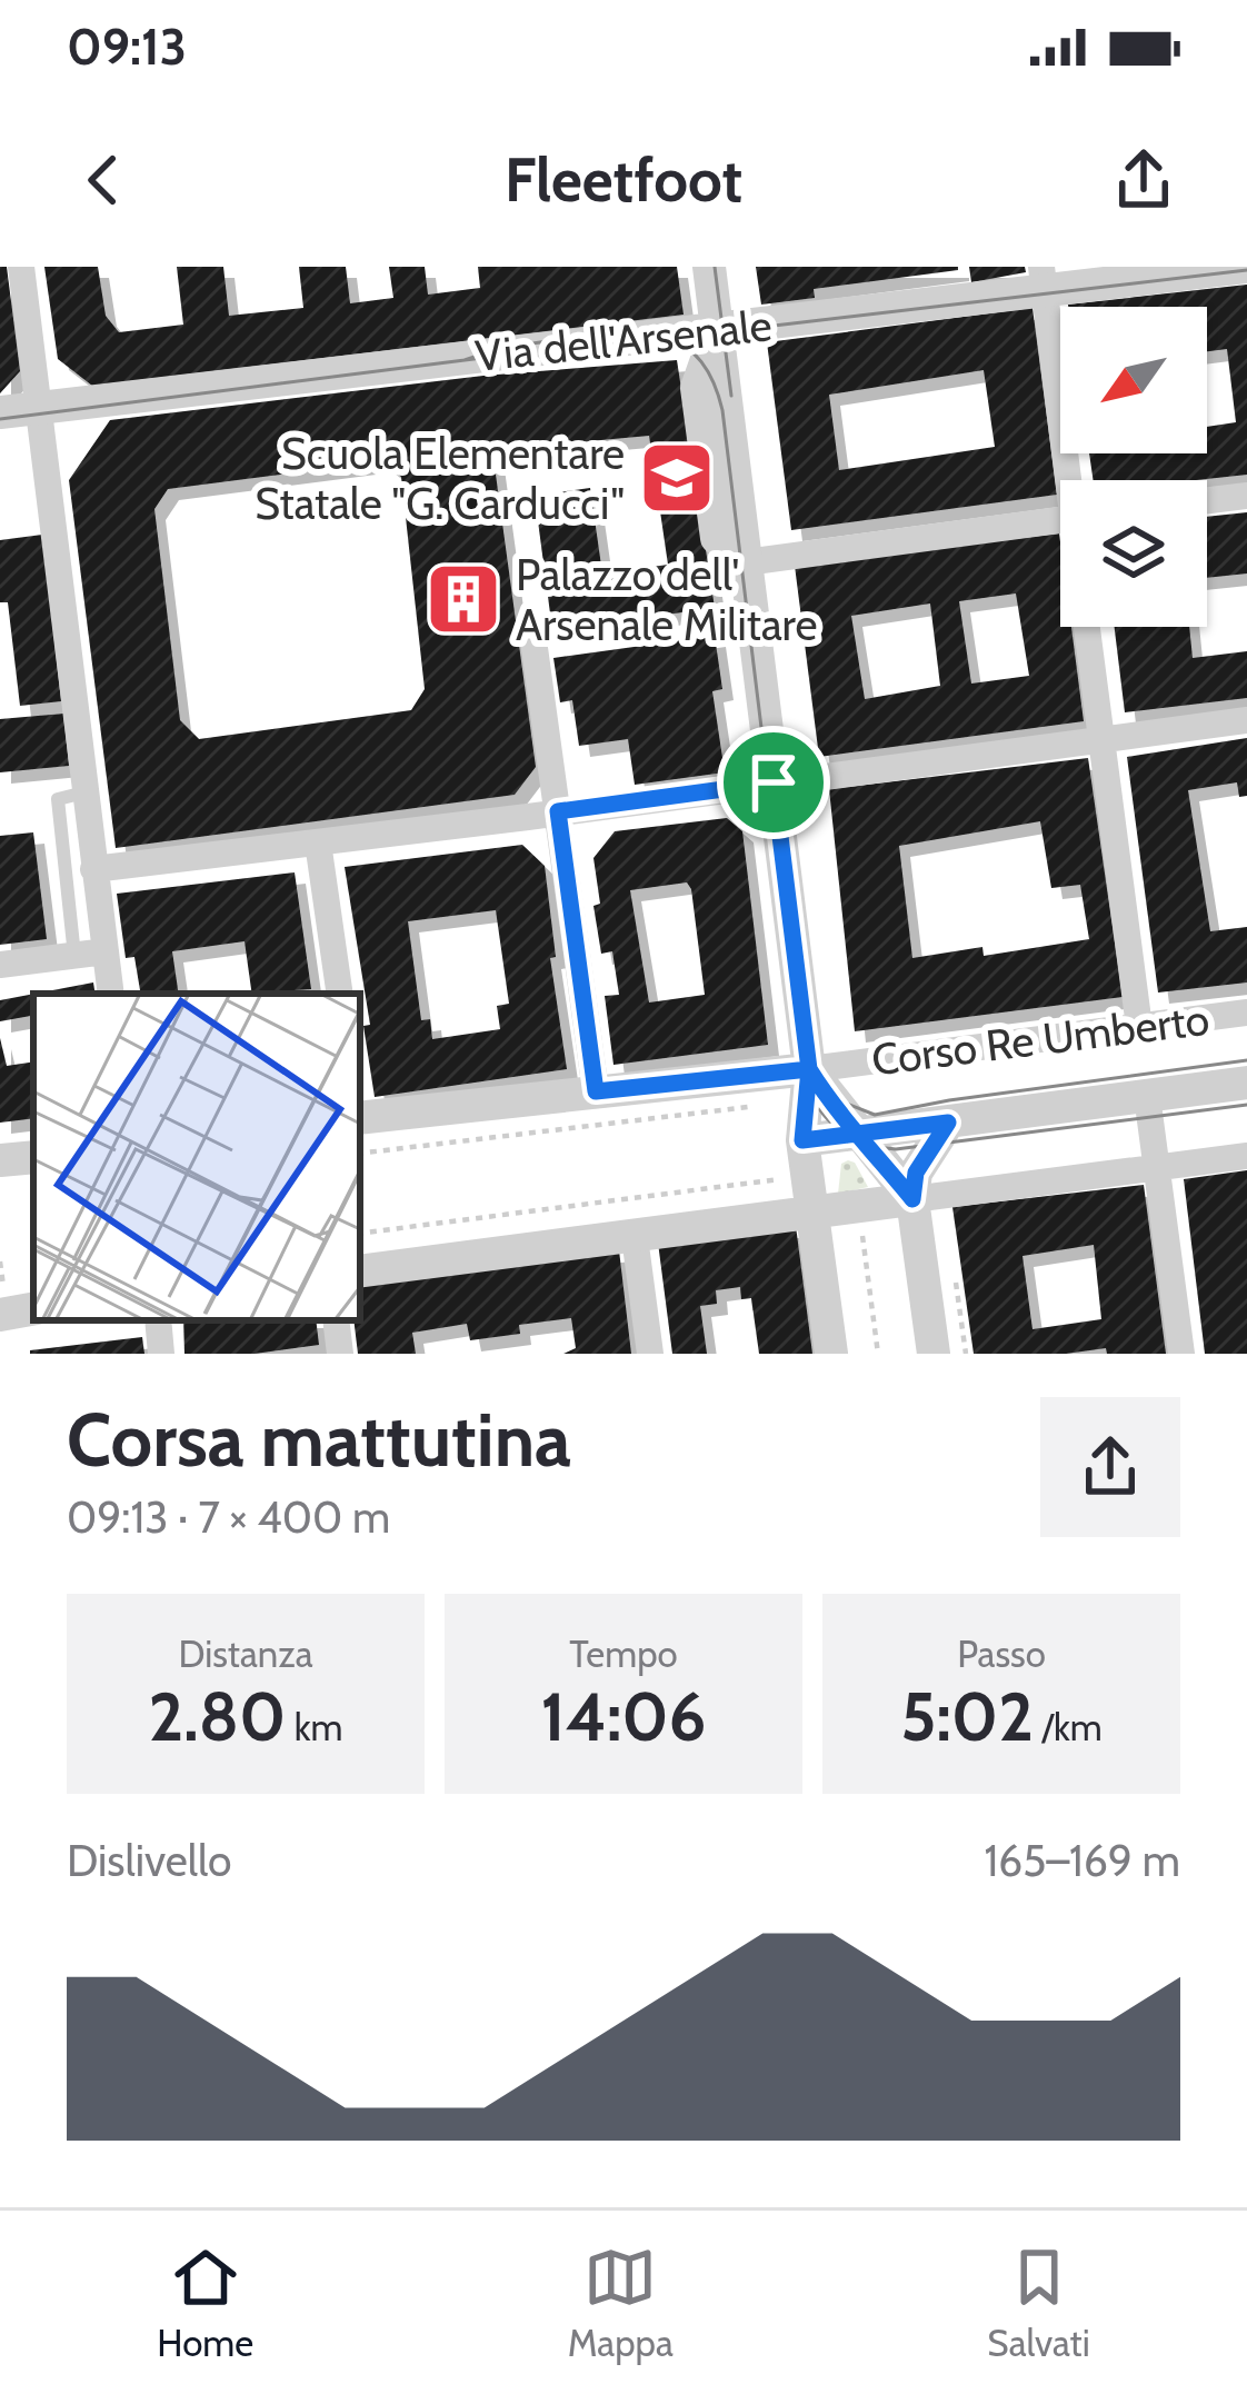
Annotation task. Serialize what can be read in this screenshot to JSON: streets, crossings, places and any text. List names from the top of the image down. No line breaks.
{"streets":{"street":["Via dell'Arsenale","Corso Re Umberto"]},"places":{"school or university":["Scuola Elementare Statale \"G. Carducci\""],"building":["Palazzo dell' Arsenale Militare"]},"north":"bottom left","page":{"status":"09:13","header":"Fleetfoot","heading":["Corsa mattutina","09:13 · 7 × 400 m"],"stats":[["Distanza","2.80 km"],["Tempo","14:06"],["Passo","5:02 /km"]],"chart":["Dislivello","165–169 m"],"tabs":["Home","Mappa","Salvati"]}}
